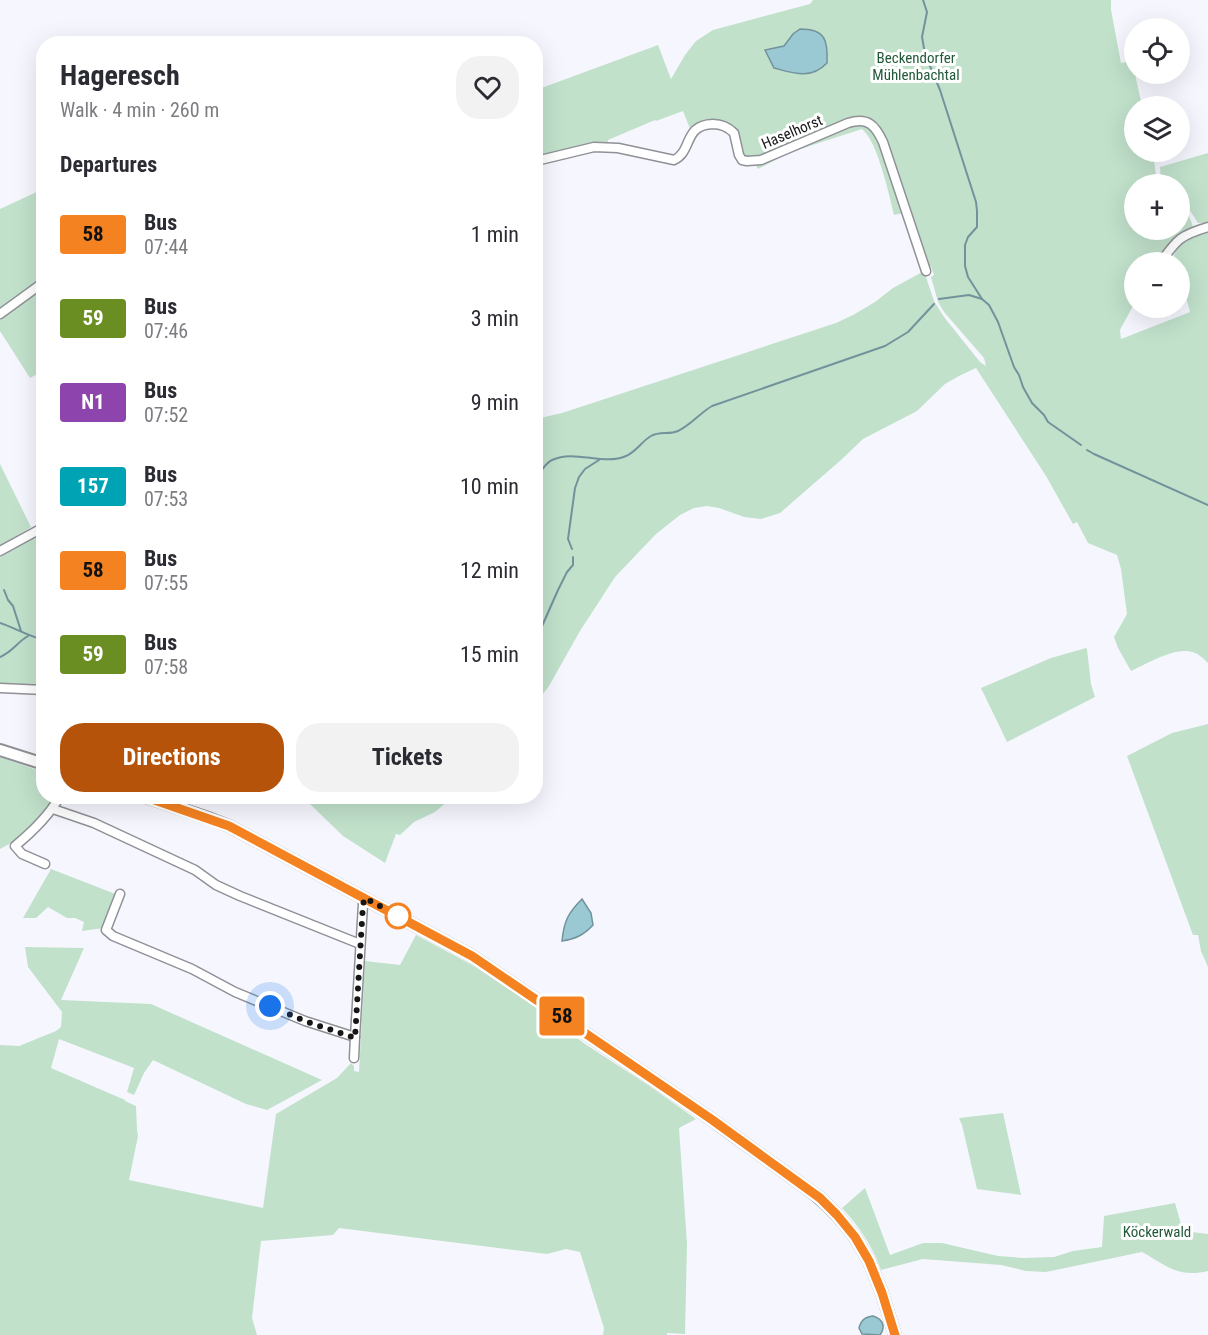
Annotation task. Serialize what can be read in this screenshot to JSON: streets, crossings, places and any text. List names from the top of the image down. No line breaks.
{"streets":{"street":["Haselhorst"]},"parks":["Beckendorfer Mühlenbachtal","Köckerwald"],"lines":["bus line 58"],"page":{"on_map":"58","map_buttons":["+","−"],"heading":[["Hageresch","Walk · 4 min · 260 m"],"Departures"],"list":[{"mark":"58","name":"Bus","note":"07:44","value":"1 min"},{"mark":"59","name":"Bus","note":"07:46","value":"3 min"},{"mark":"N1","name":"Bus","note":"07:52","value":"9 min"},{"mark":"157","name":"Bus","note":"07:53","value":"10 min"},{"mark":"58","name":"Bus","note":"07:55","value":"12 min"},{"mark":"59","name":"Bus","note":"07:58","value":"15 min"}],"buttons":["Directions","Tickets"]}}
